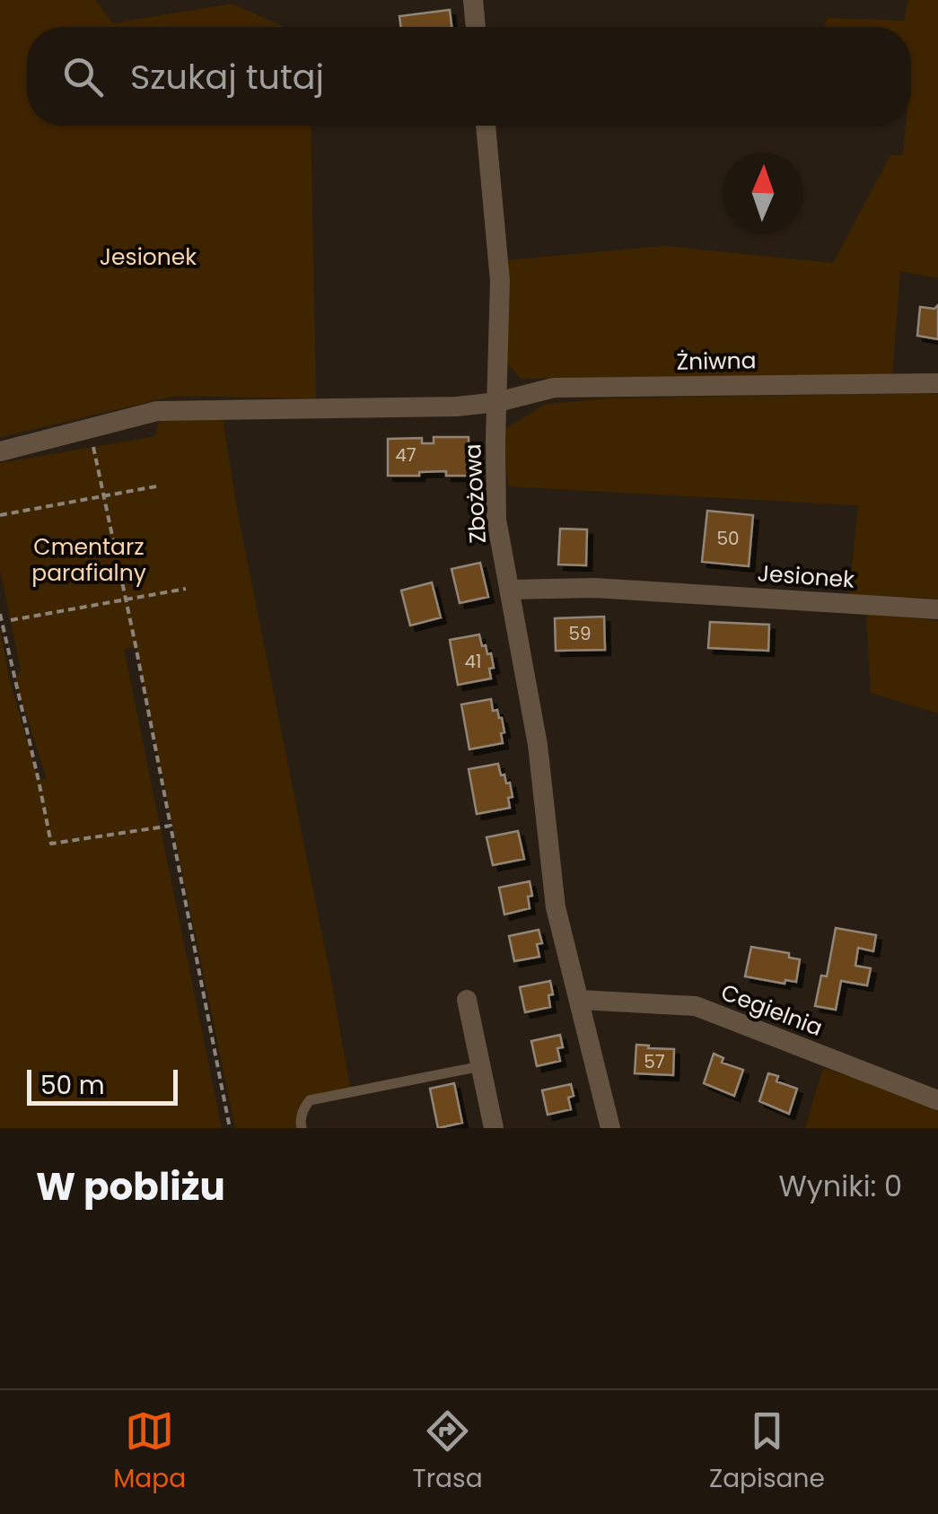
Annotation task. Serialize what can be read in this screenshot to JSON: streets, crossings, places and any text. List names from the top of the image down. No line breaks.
{"streets":{"street":["Żniwna","Zbożowa","Jesionek","Cegielnia"]},"crossings":[["Żniwna","Zbożowa"],["Zbożowa","Jesionek"],["Zbożowa","Cegielnia"]],"parks":["Jesionek","Cmentarz parafialny"],"house_numbers":["47","50","59","41","57"],"scale_bar":"50 m","north":"top","page":{"search":"Szukaj tutaj","scale":"50 m","heading":["W pobliżu","Wyniki: 0"],"nav":["Mapa","Trasa","Zapisane"]}}
